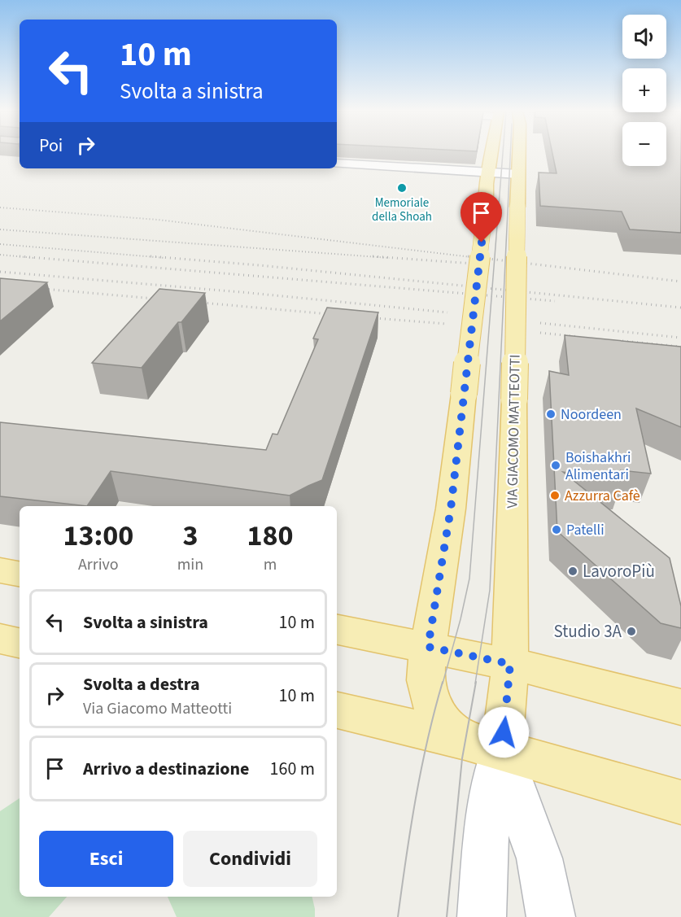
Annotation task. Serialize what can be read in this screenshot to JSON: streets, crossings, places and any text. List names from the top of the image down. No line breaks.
{"streets":{"main road":["VIA GIACOMO MATTEOTTI"]},"places":["Memoriale della Shoah","Noordeen","Boishakhri Alimentari","Azzurra Cafè","Patelli","LavoroPiù","Studio 3A"],"page":{"map_buttons":["+","−"],"turn":["10 m","Svolta a sinistra"],"then":"Poi","eta":["13:00","Arrivo","3","min","180","m"],"list":[{"name":"Svolta a sinistra","value":"10 m"},{"name":"Svolta a destra","note":"Via Giacomo Matteotti","value":"10 m"},{"name":"Arrivo a destinazione","value":"160 m"}],"buttons":["Esci","Condividi"]}}
